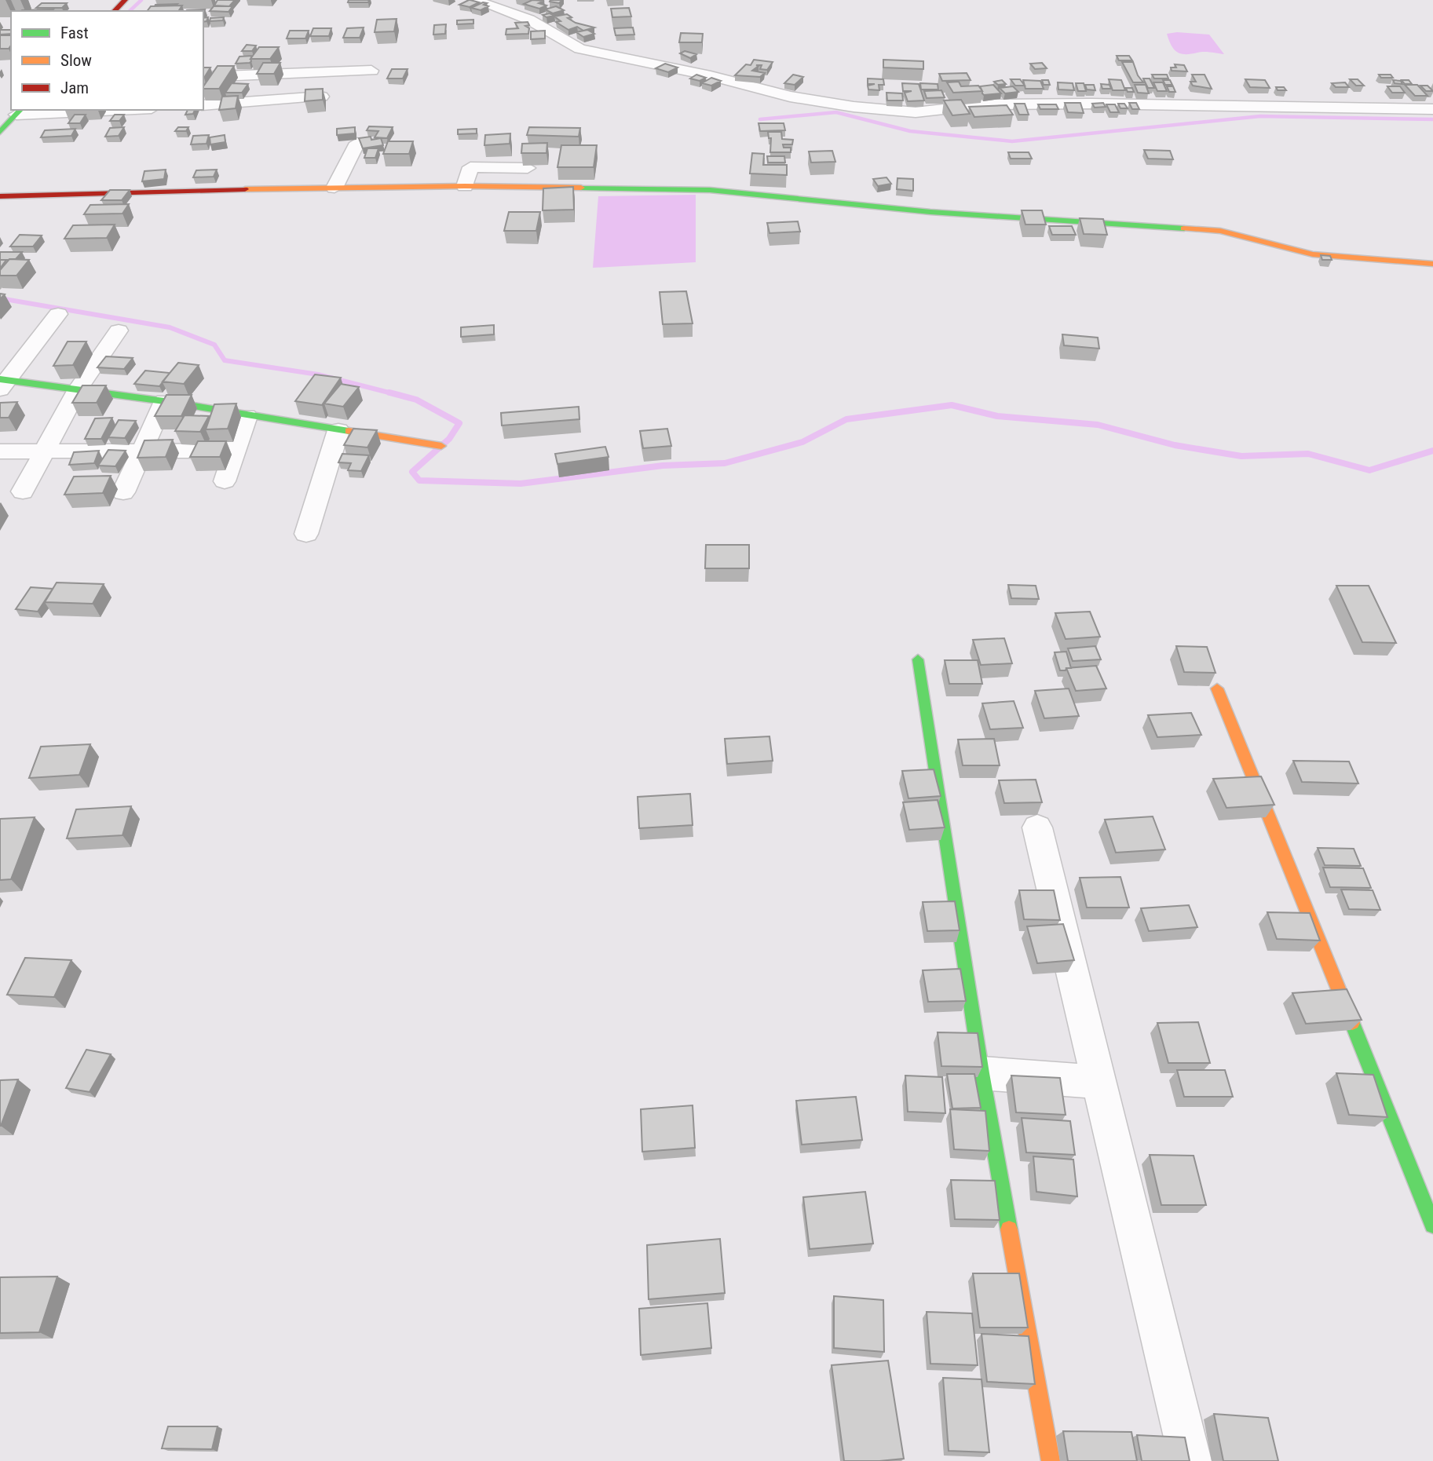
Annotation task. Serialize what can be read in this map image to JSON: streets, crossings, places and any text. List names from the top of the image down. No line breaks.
{"legend":["Fast","Slow","Jam"]}
